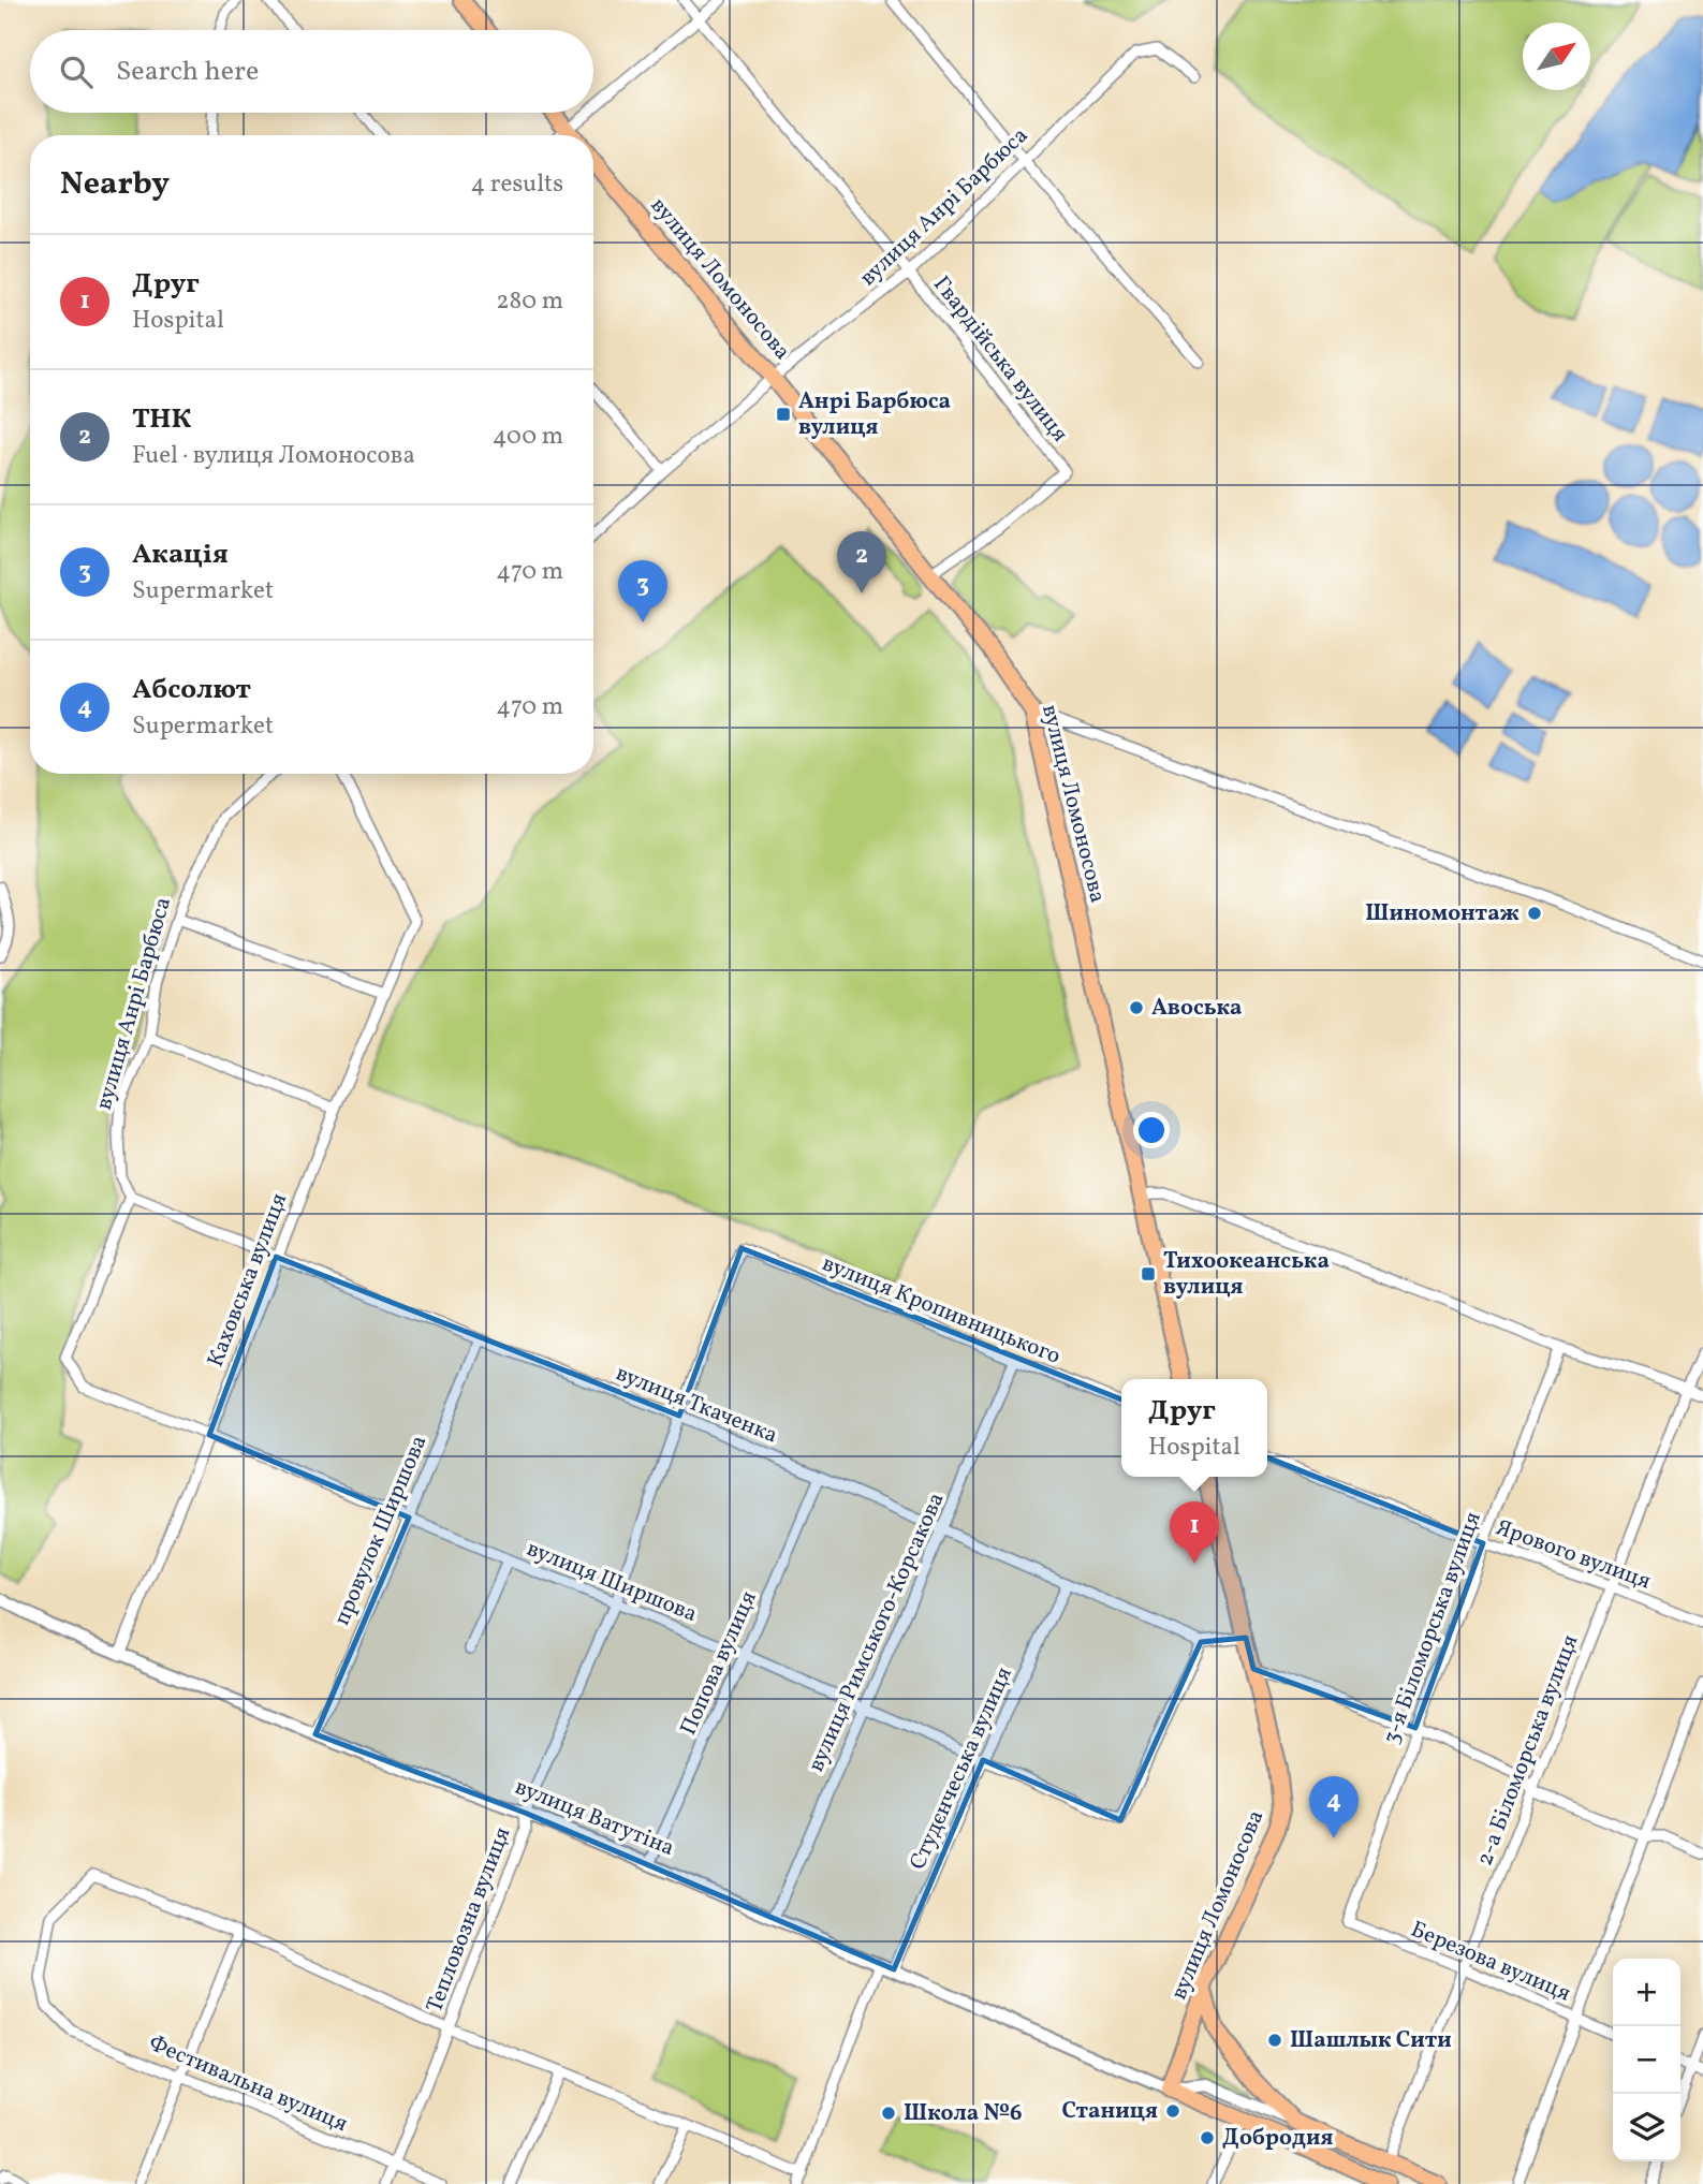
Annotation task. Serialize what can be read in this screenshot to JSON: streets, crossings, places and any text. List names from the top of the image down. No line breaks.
{"streets":{"main road":["вулиця Ломоносова","вулиця Ватутіна"],"street":["вулиця Анрі Барбюса","Гвардійська вулиця","Каховська вулиця","вулиця Кропивницького","вулиця Ткаченка","провулок Ширшова","Ярового вулиця","вулиця Ширшова","3-я Біломорська вулиця","вулиця Римського-Корсакова","Попова вулиця","2-а Біломорська вулиця","Студєнчеська вулиця","Тепловозна вулиця","Березова вулиця","Фестивальна вулиця"]},"crossings":[["вулиця Анрі Барбюса","вулиця Ломоносова"],["вулиця Анрі Барбюса","Гвардійська вулиця"],["вулиця Анрі Барбюса","вулиця Ткаченка"],["вулиця Анрі Барбюса","вулиця Ширшова"],["вулиця Ломоносова","Гвардійська вулиця"],["вулиця Ломоносова","вулиця Ткаченка"],["вулиця Ломоносова","вулиця Ватутіна"],["Каховська вулиця","вулиця Ткаченка"],["Каховська вулиця","вулиця Ширшова"],["Каховська вулиця","вулиця Ватутіна"],["вулиця Кропивницького","вулиця Римського-Корсакова"],["вулиця Кропивницького","Тепловозна вулиця"],["вулиця Ткаченка","провулок Ширшова"],["вулиця Ткаченка","вулиця Ширшова"],["вулиця Ткаченка","вулиця Римського-Корсакова"],["вулиця Ткаченка","Попова вулиця"],["вулиця Ткаченка","Студєнчеська вулиця"],["вулиця Ткаченка","Тепловозна вулиця"],["провулок Ширшова","вулиця Ширшова"],["провулок Ширшова","вулиця Ватутіна"],["Ярового вулиця","3-я Біломорська вулиця"],["Ярового вулиця","2-а Біломорська вулиця"],["вулиця Ширшова","вулиця Римського-Корсакова"],["вулиця Ширшова","Попова вулиця"],["вулиця Ширшова","Студєнчеська вулиця"],["вулиця Ширшова","Тепловозна вулиця"],["3-я Біломорська вулиця","Березова вулиця"],["вулиця Римського-Корсакова","вулиця Ватутіна"],["Попова вулиця","вулиця Ватутіна"],["2-а Біломорська вулиця","Березова вулиця"],["Студєнчеська вулиця","вулиця Ватутіна"],["вулиця Ватутіна","Тепловозна вулиця"],["Тепловозна вулиця","Фестивальна вулиця"]],"places":{"transit":["Анрі Барбюса вулиця","Тихоокеанська вулиця"],"other":["Шиномонтаж","Авоська","Шашлык Сити","Станиця","Школа №6","Добродия"]},"north":"top right","page":{"search":"Search here","heading":["Nearby","4 results"],"list":[{"mark":"1","name":"Друг","note":"Hospital","value":"280 m"},{"mark":"2","name":"ТНК","note":"Fuel · вулиця Ломоносова","value":"400 m"},{"mark":"3","name":"Акація","note":"Supermarket","value":"470 m"},{"mark":"4","name":"Абсолют","note":"Supermarket","value":"470 m"}],"pins":["2","3","1","4"],"popup":["Друг","Hospital"],"map_buttons":["+","−"]}}
